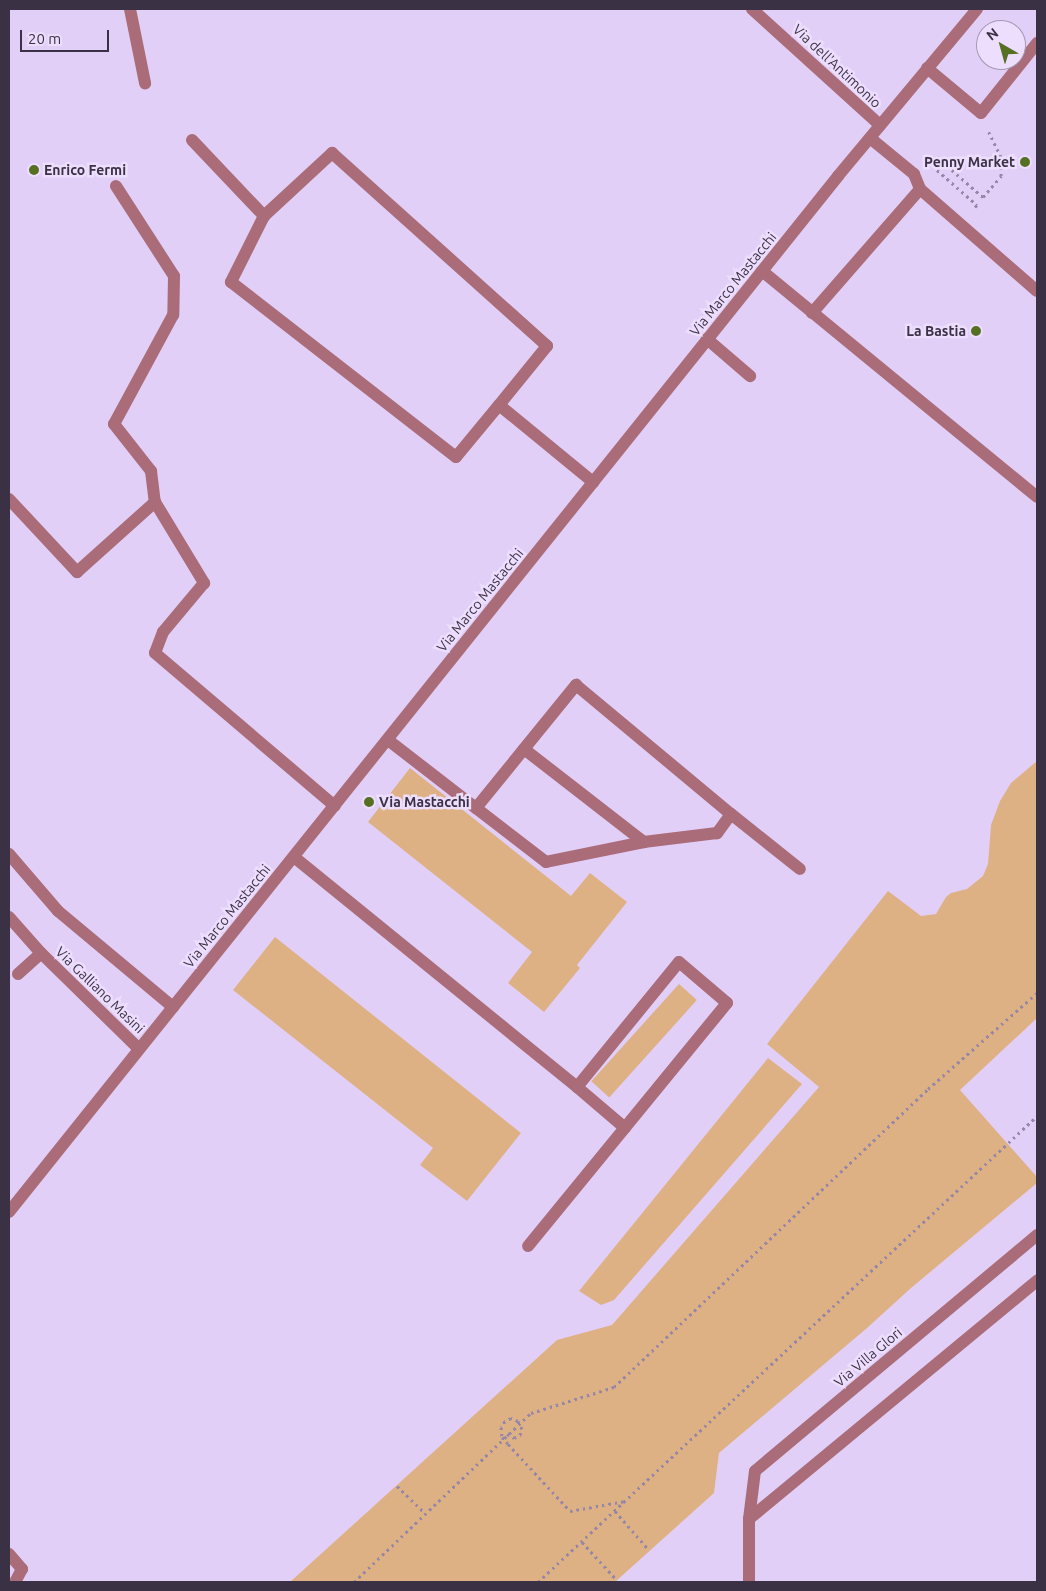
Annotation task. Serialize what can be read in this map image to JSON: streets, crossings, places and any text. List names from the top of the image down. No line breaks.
{"streets":{"street":["Via dell'Antimonio","Via Marco Mastacchi","Via Galliano Masini","Via Villa Glori"]},"crossings":[["Via dell'Antimonio","Via Marco Mastacchi"],["Via Marco Mastacchi","Via Galliano Masini"]],"places":["Penny Market","Enrico Fermi","La Bastia","Via Mastacchi"],"scale_bar":"20 m","north":"top left"}
